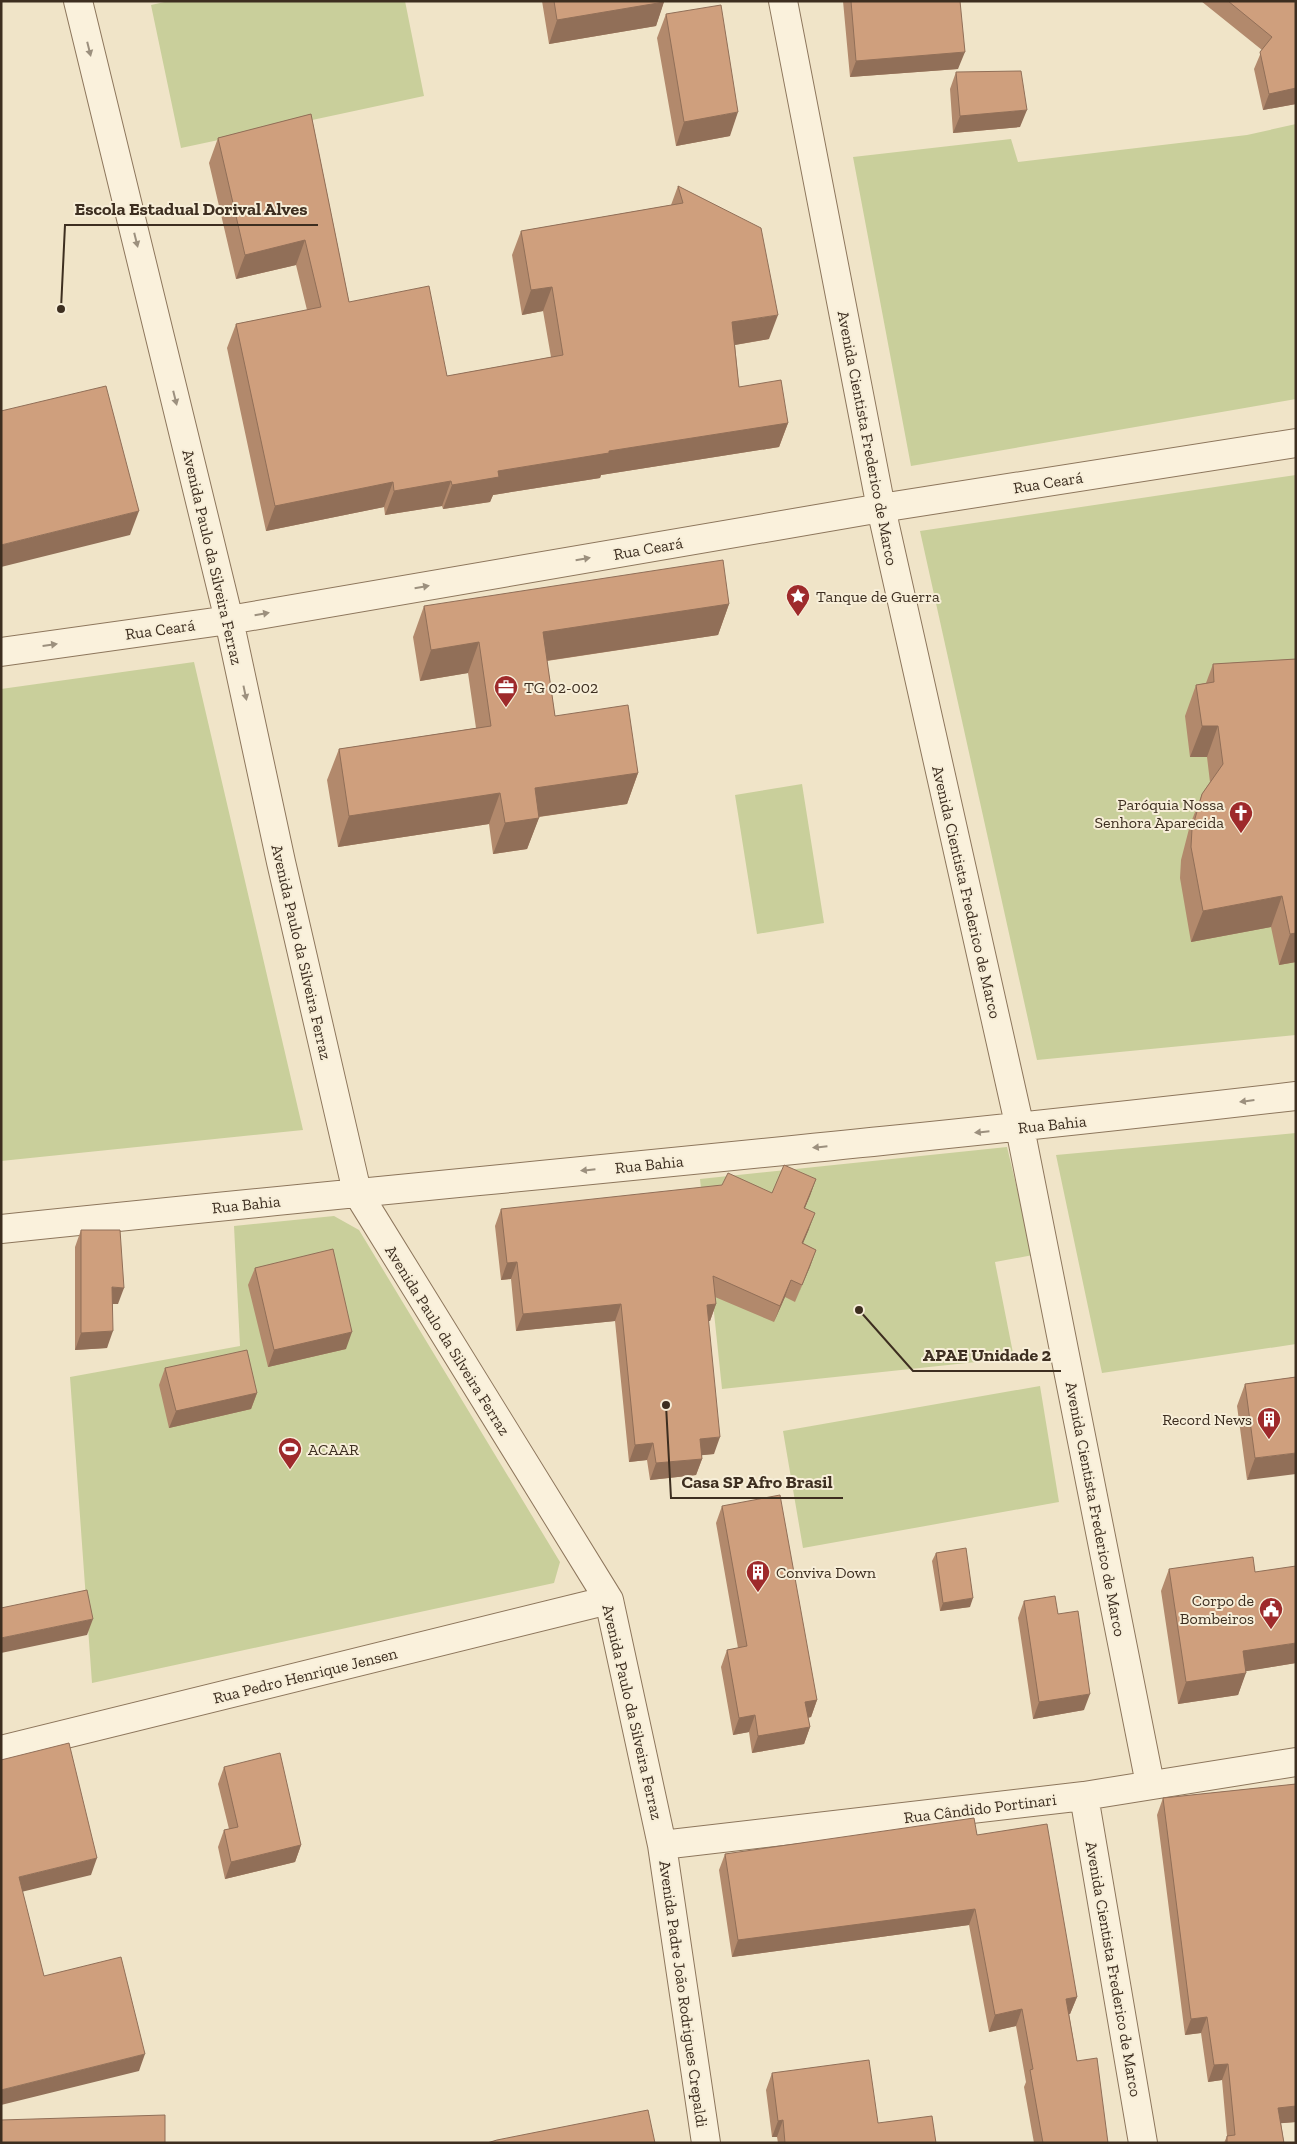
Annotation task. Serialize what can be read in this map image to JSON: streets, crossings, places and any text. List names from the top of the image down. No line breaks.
{"streets":{"street":["Avenida Cientista Frederico de Marco","Rua Ceará","Avenida Paulo da Silveira Ferraz","Rua Bahia","Rua Pedro Henrique Jensen","Rua Cândido Portinari","Avenida Padre João Rodrigues Crepaldi"]},"crossings":[["Avenida Cientista Frederico de Marco","Rua Ceará"],["Avenida Cientista Frederico de Marco","Rua Bahia"],["Avenida Cientista Frederico de Marco","Rua Cândido Portinari"],["Rua Ceará","Avenida Paulo da Silveira Ferraz"],["Avenida Paulo da Silveira Ferraz","Rua Bahia"],["Avenida Paulo da Silveira Ferraz","Rua Pedro Henrique Jensen"],["Avenida Paulo da Silveira Ferraz","Rua Cândido Portinari"],["Avenida Paulo da Silveira Ferraz","Avenida Padre João Rodrigues Crepaldi"],["Rua Cândido Portinari","Avenida Padre João Rodrigues Crepaldi"]],"one_way":["Rua Ceará","Avenida Paulo da Silveira Ferraz","Rua Bahia"],"places":{"other":["Escola Estadual Dorival Alves","APAE Unidade 2","Casa SP Afro Brasil"],"place":["Tanque de Guerra"],"office":["TG 02-002"],"church":["Paróquia Nossa Senhora Aparecida"],"building":["Record News","Conviva Down"],"sports":["ACAAR"],"public building":["Corpo de Bombeiros"]}}
